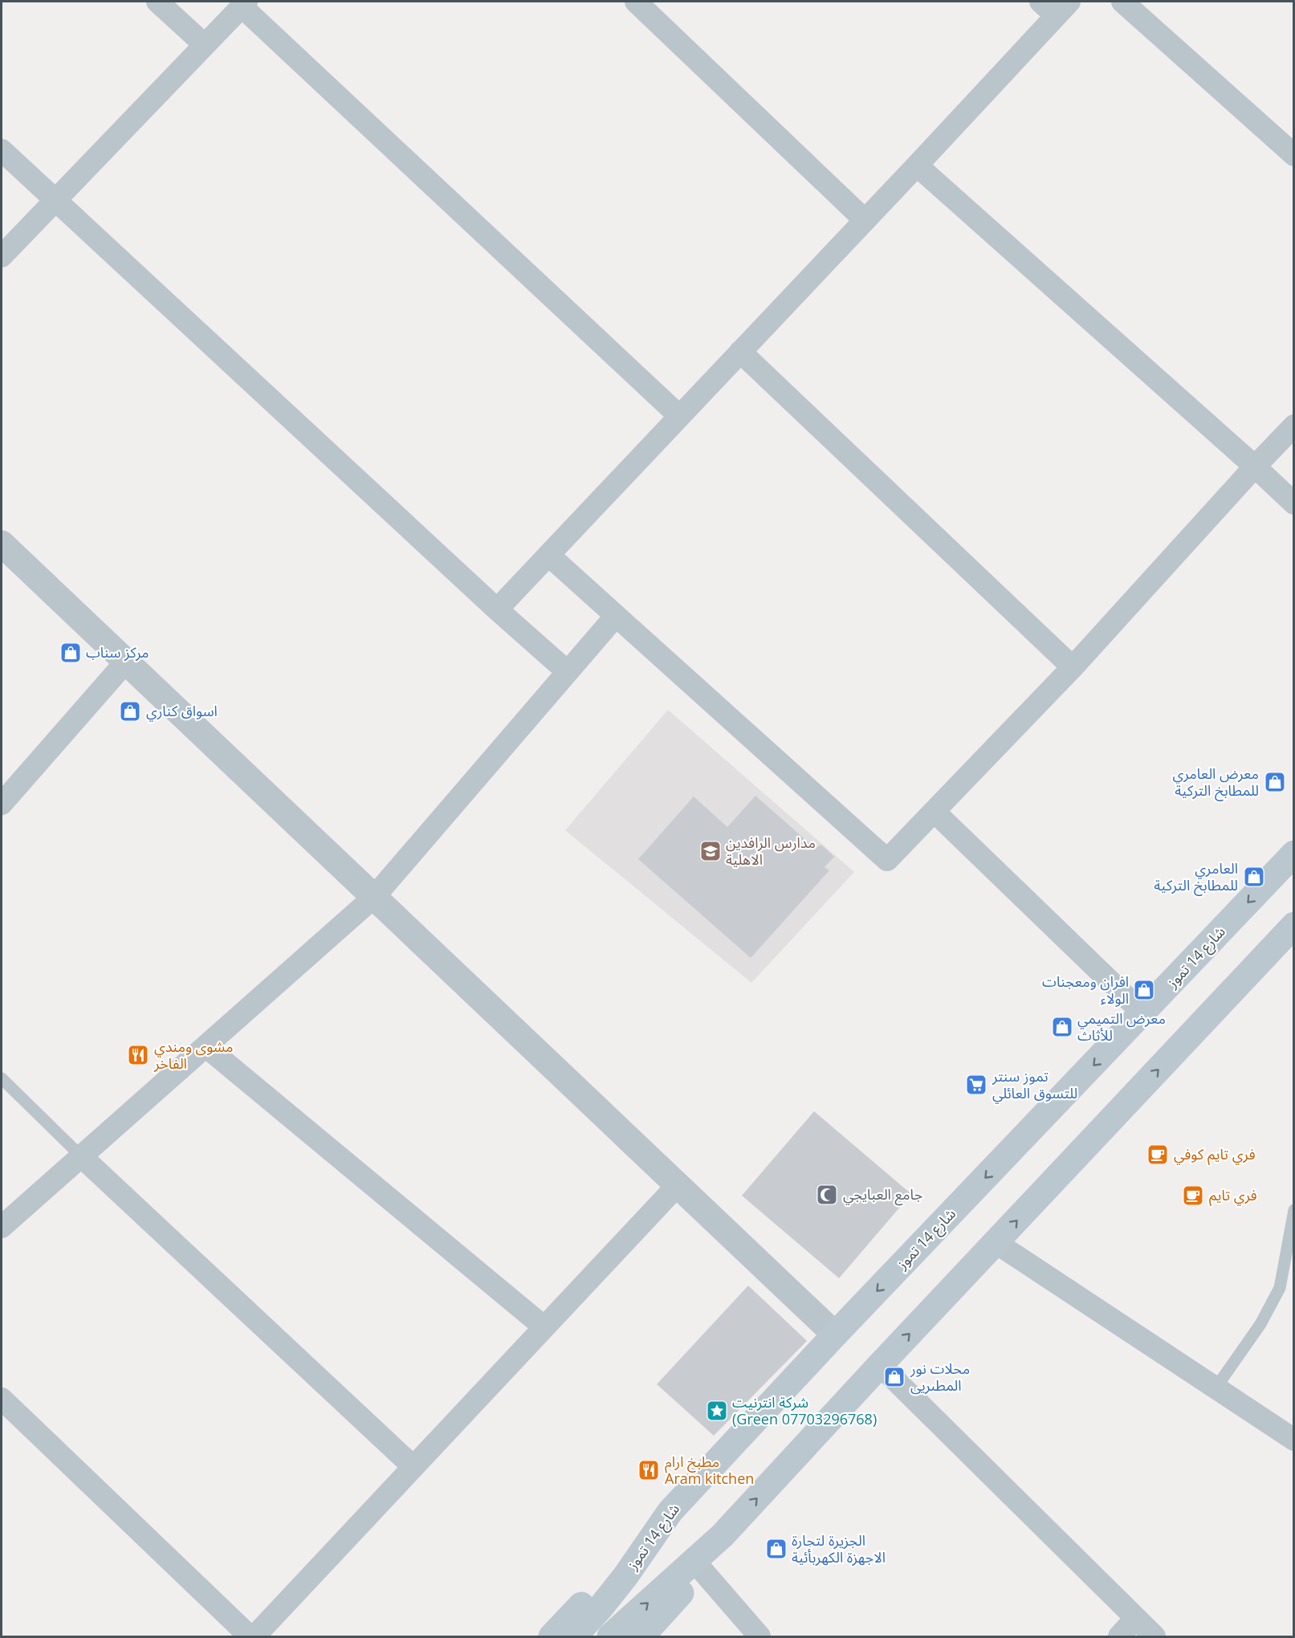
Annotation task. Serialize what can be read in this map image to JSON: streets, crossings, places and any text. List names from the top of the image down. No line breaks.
{"streets":{"main road":["شارع 14 تموز"]},"places":{"shop":["مركز سناب","اسواق كناري","معرض العامري للمطابخ التركية","العامري للمطابخ التركية","افران ومعجنات الولاء","معرض التميمي للأثاث","محلات نور المطىريى","الجزيرة لتجارة الاجهزة الكهربأئية"],"school or university":["مدارس الرافدين اﻻهلية"],"restaurant":["مشوى ومندي الفاخر","مطبخ ارام Aram kitchen"],"supermarket":["تموز سنتر للتسوق العائلي"],"cafe":["فري تايم كوفي","فري تايم"],"mosque":["جامع العبايجي"],"place":["شركة انترنيت (Green 07703296768)"]}}
